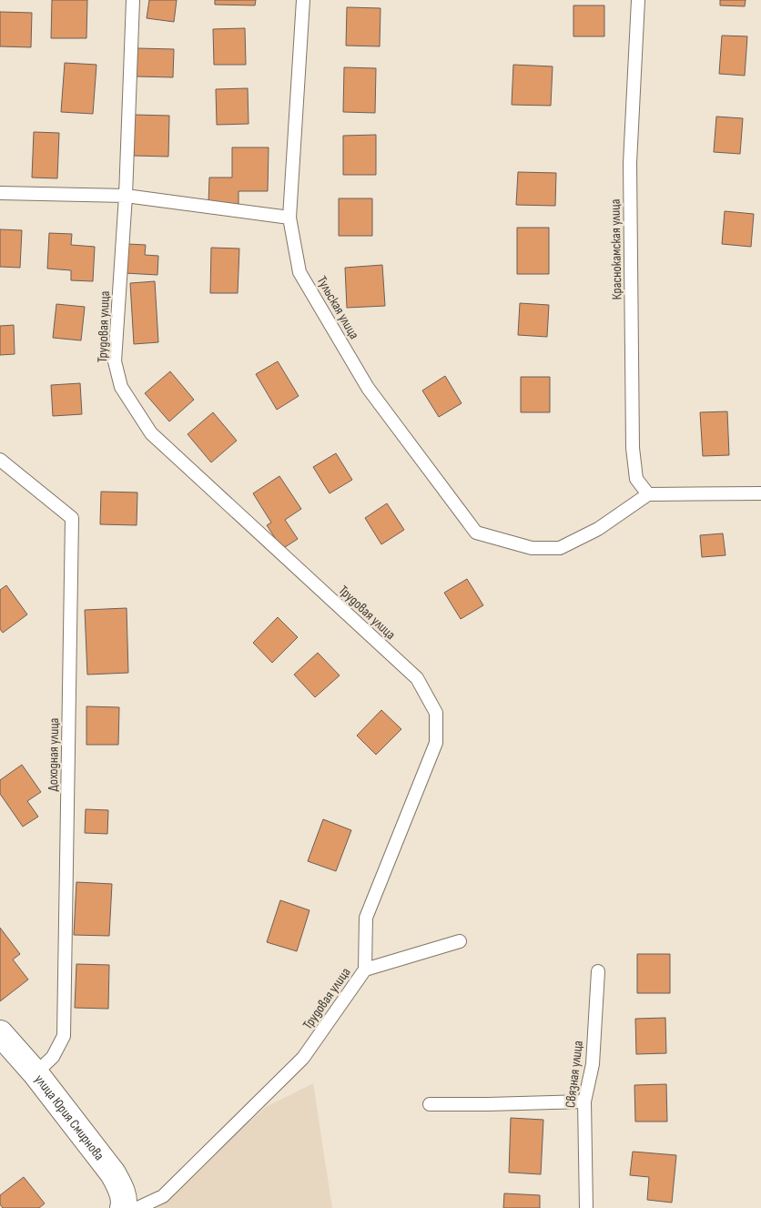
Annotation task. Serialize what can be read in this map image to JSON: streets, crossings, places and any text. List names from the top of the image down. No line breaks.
{"streets":{"street":["улица Юрия Смирнова"],"lane":["Краснокамская улица","Тульская улица","Трудовая улица","Доходная улица","Связная улица"]},"crossings":[["Краснокамская улица","Тульская улица"],["Доходная улица","улица Юрия Смирнова"]]}
